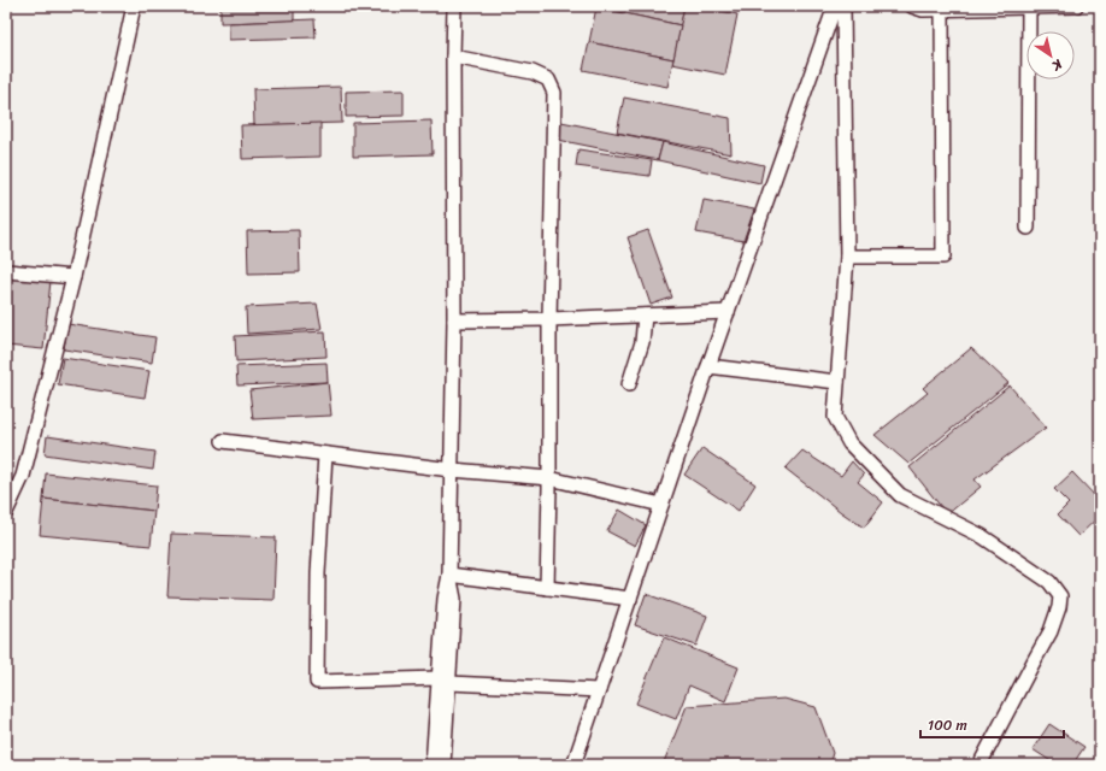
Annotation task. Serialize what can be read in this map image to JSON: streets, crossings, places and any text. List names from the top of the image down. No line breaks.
{"scale_bar":"100 m","north":"bottom right"}
